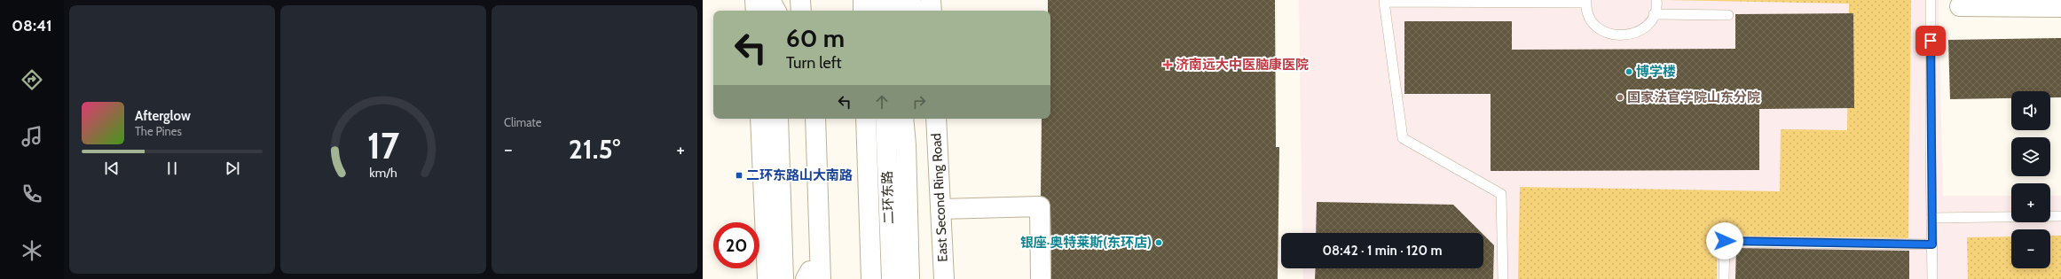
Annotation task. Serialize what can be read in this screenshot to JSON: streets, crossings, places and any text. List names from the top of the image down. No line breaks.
{"streets":{"main road":["二环东路","East Second Ring Road"]},"places":{"health":["济南远大中医脑康医院"],"other":["博学楼","国家法官学院山东分院","银座·奥特莱斯(东环店)"],"transit":["二环东路山大南路"]},"page":{"tabs":"08:41","tile":"Climate","turn":["60 m","Turn left"],"map_buttons":["+","−"],"song":["Afterglow","The Pines"],"heat":["−","21.5°","+"],"limit":"20","trip":"08:42 · 1 min · 120 m","gauge":["17","km/h"]}}
